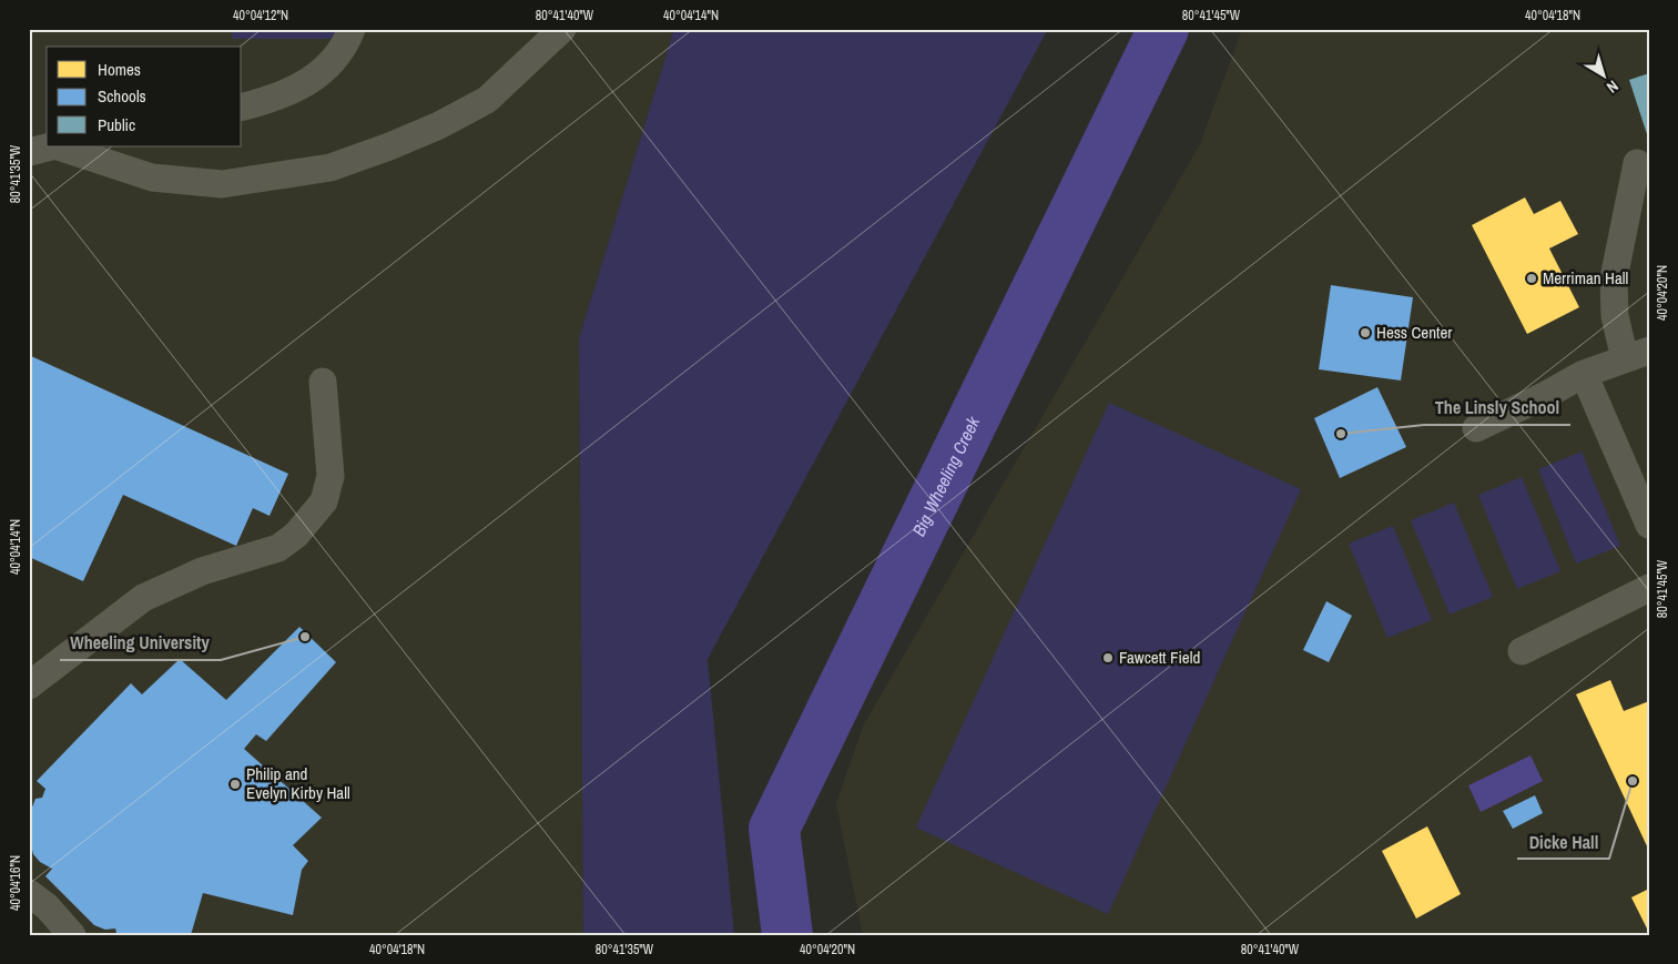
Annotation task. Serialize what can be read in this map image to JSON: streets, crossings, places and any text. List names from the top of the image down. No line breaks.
{"water":["Big Wheeling Creek"],"places":["Merriman Hall","Hess Center","The Linsly School","Wheeling University","Fawcett Field","Dicke Hall","Philip and Evelyn Kirby Hall"],"legend":["Homes","Schools","Public"],"north":"bottom right","coordinates":["40°04'12\"N","80°41'40\"W","40°04'14\"N","80°41'45\"W","40°04'18\"N","80°41'35\"W","40°04'20\"N","40°04'16\"N"]}
